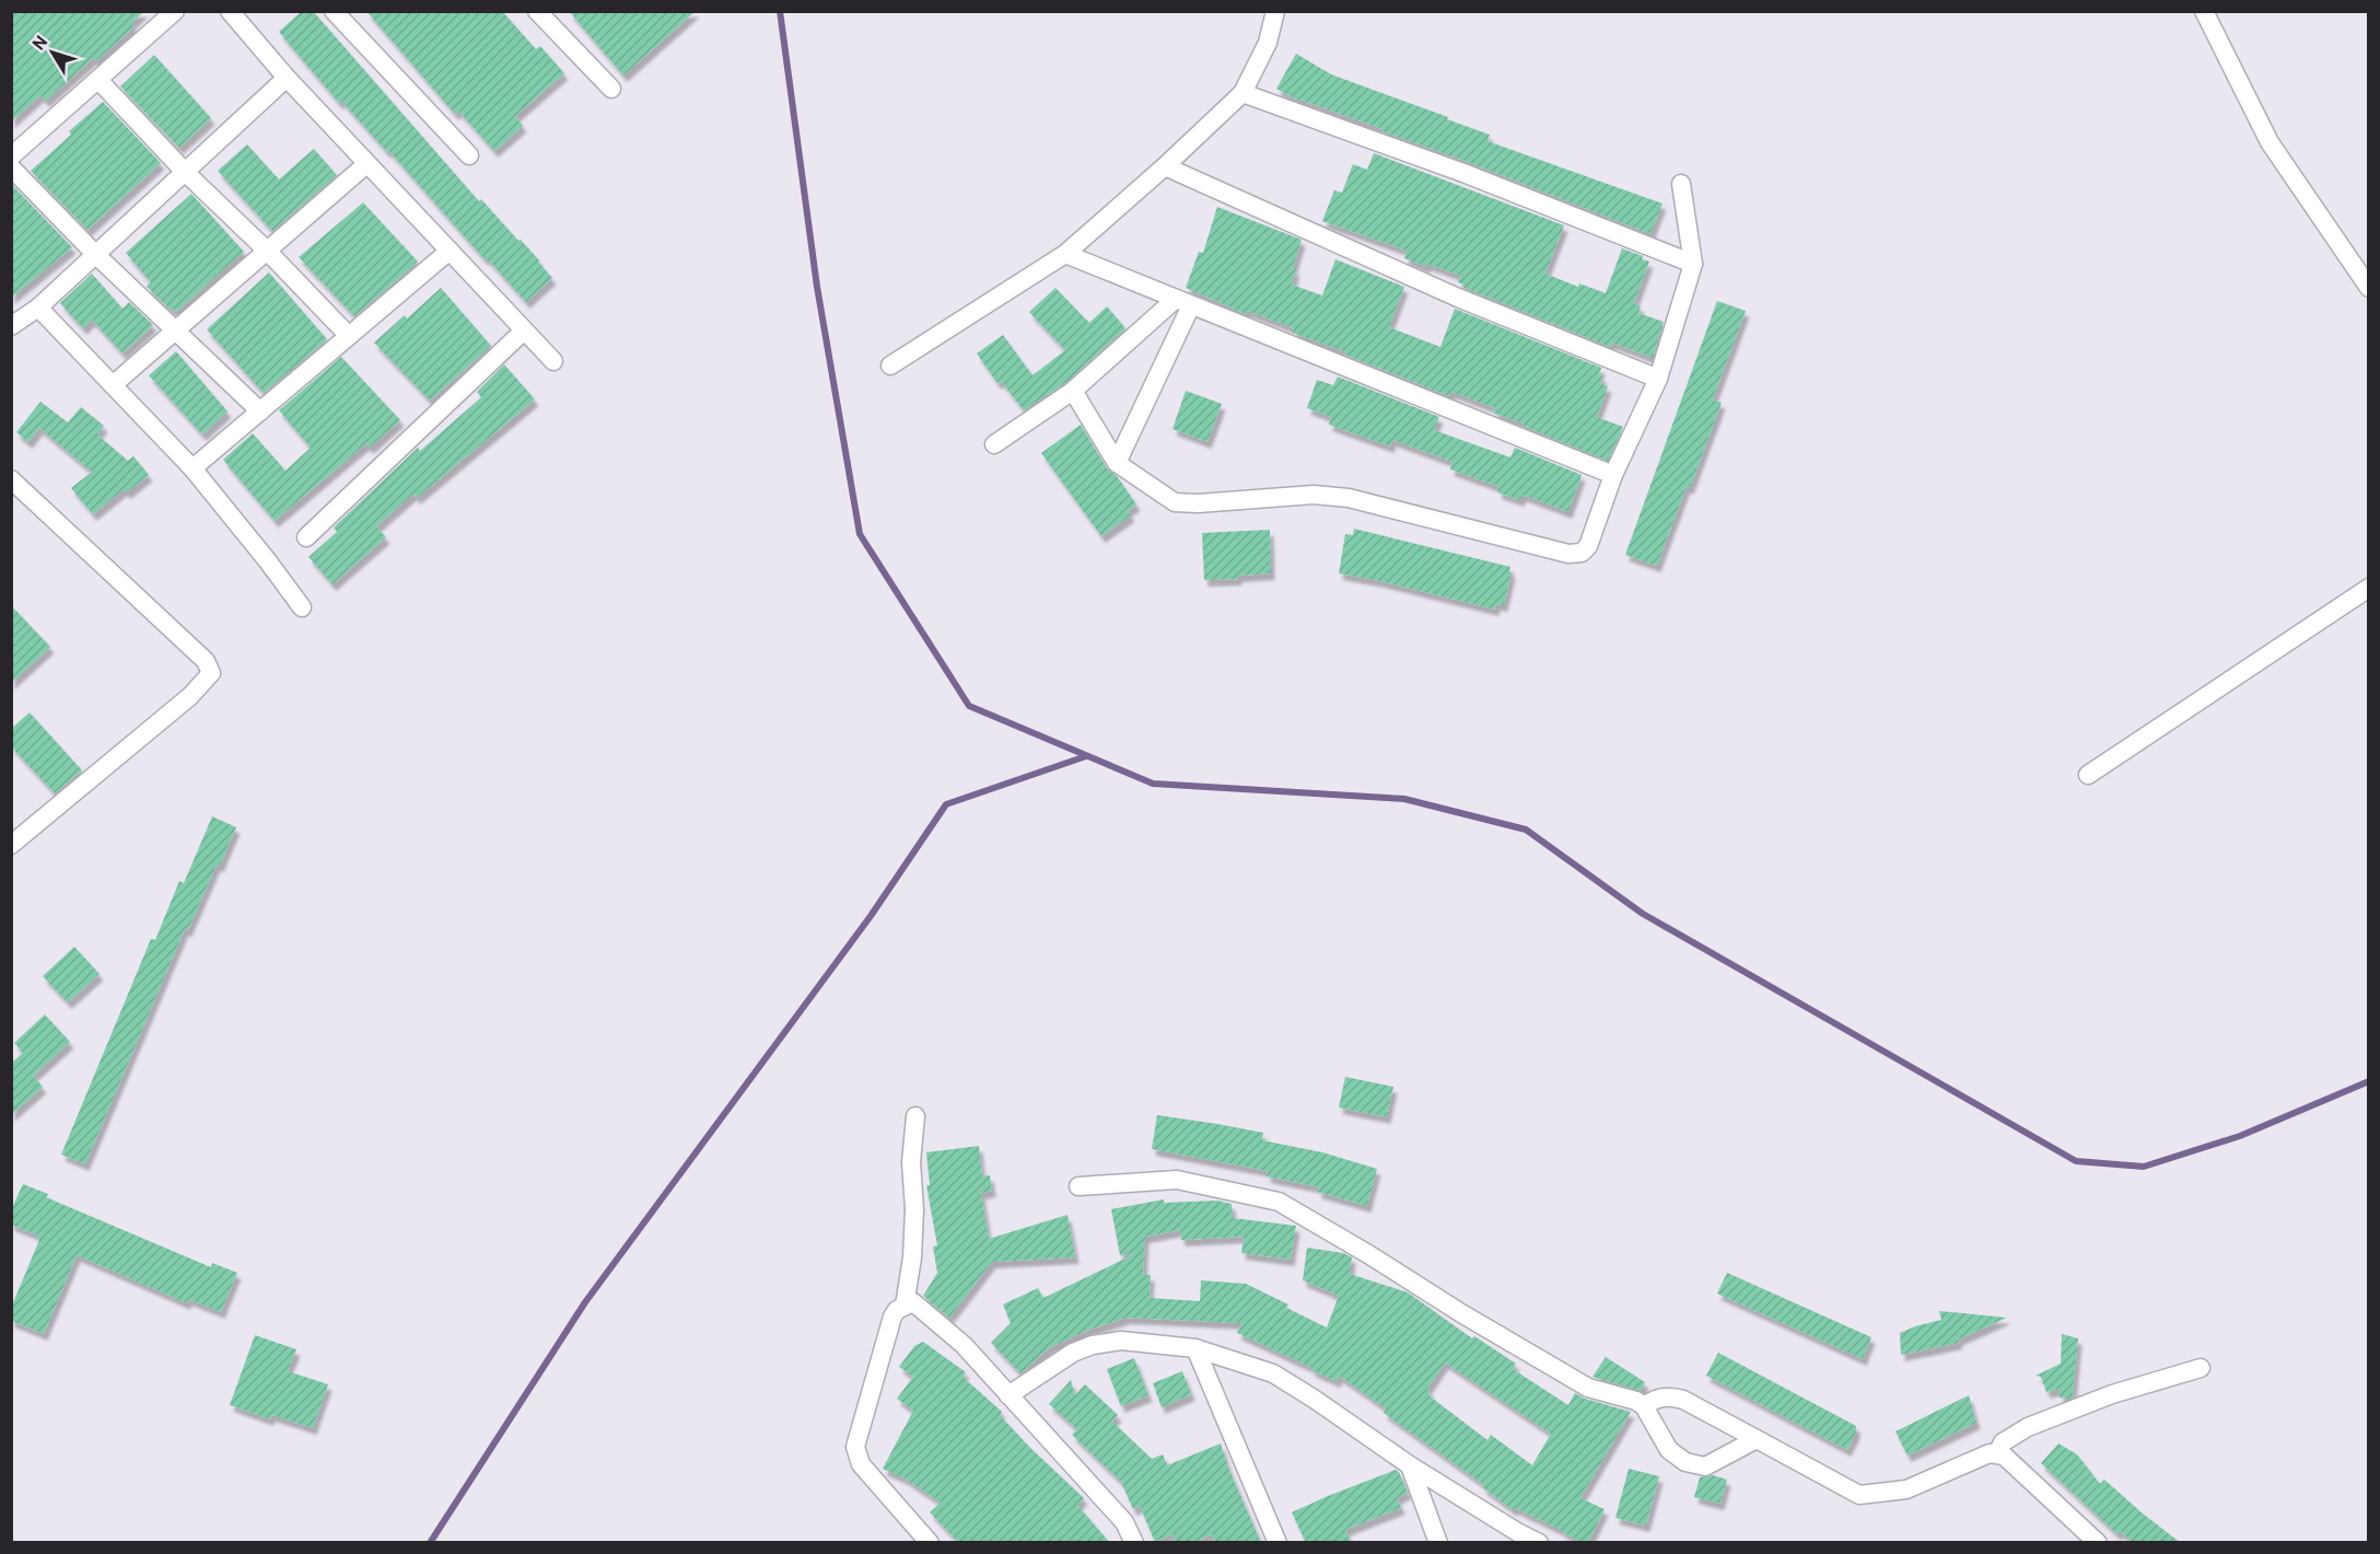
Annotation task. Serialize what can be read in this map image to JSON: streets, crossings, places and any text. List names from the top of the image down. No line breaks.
{"north":"top left"}
